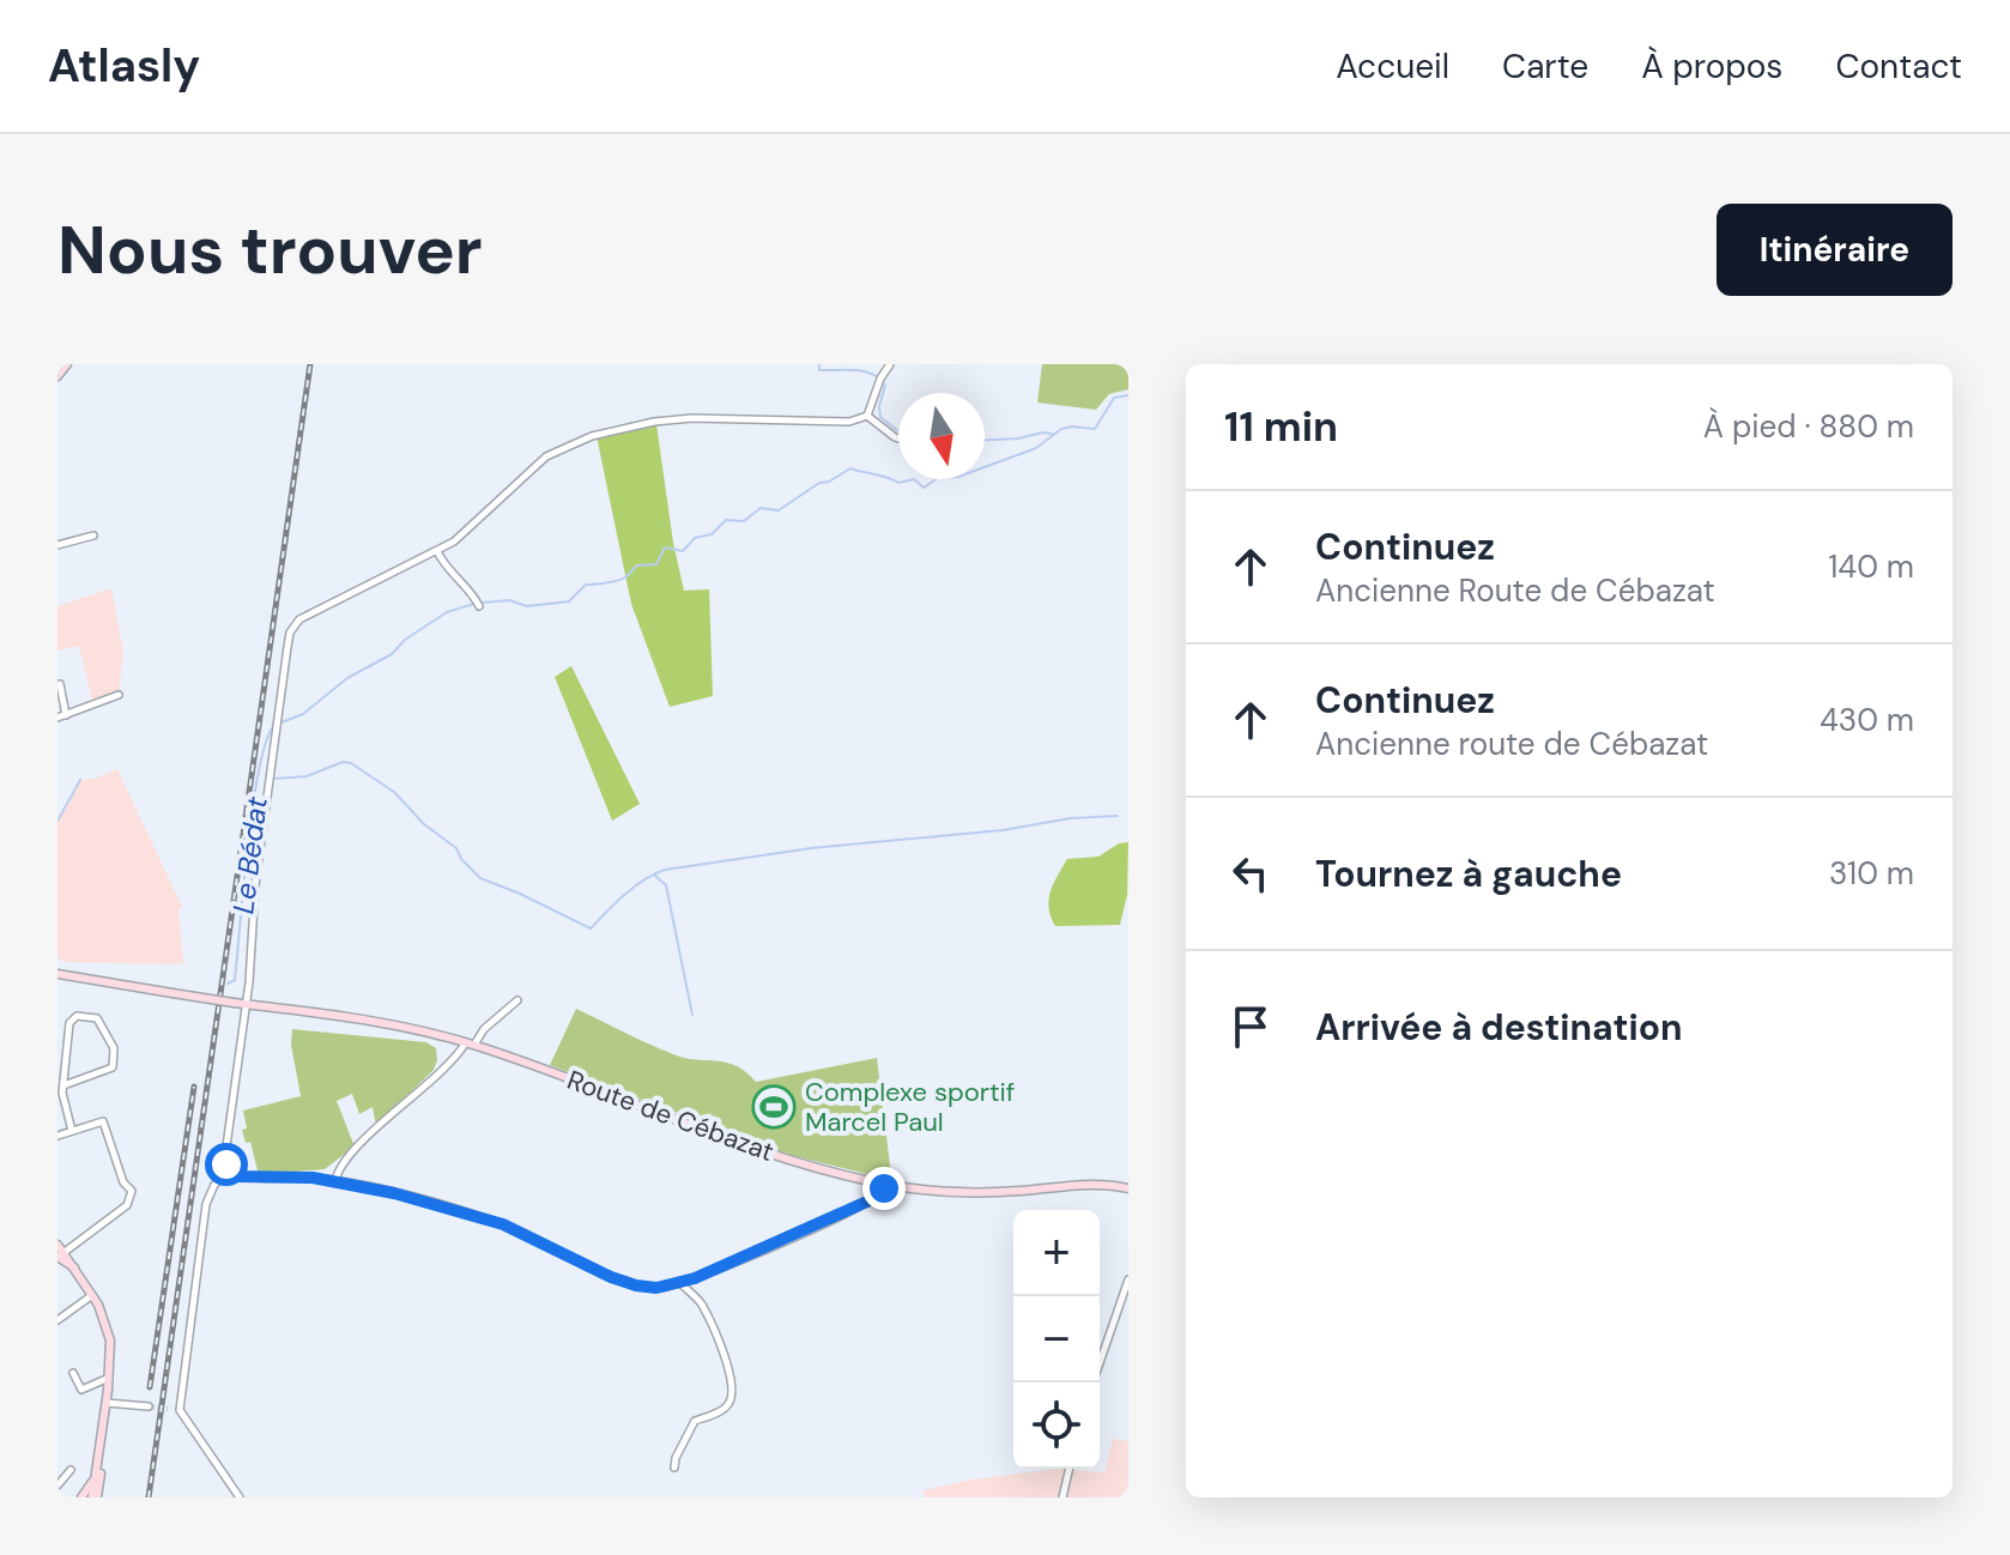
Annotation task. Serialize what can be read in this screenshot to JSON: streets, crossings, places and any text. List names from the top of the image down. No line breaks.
{"streets":{"main road":["Route de Cébazat"]},"water":["Le Bédat"],"places":{"sports":["Complexe sportif Marcel Paul"]},"north":"bottom","page":{"header":"Atlasly","nav":["Accueil","Carte","À propos","Contact"],"buttons":"Itinéraire","title":"Nous trouver","heading":["11 min","À pied · 880 m"],"list":[["Continuez","Ancienne Route de Cébazat","140 m"],["Continuez","Ancienne route de Cébazat","430 m"],["Tournez à gauche","310 m"],"Arrivée à destination"],"map_buttons":["+","−"]}}
